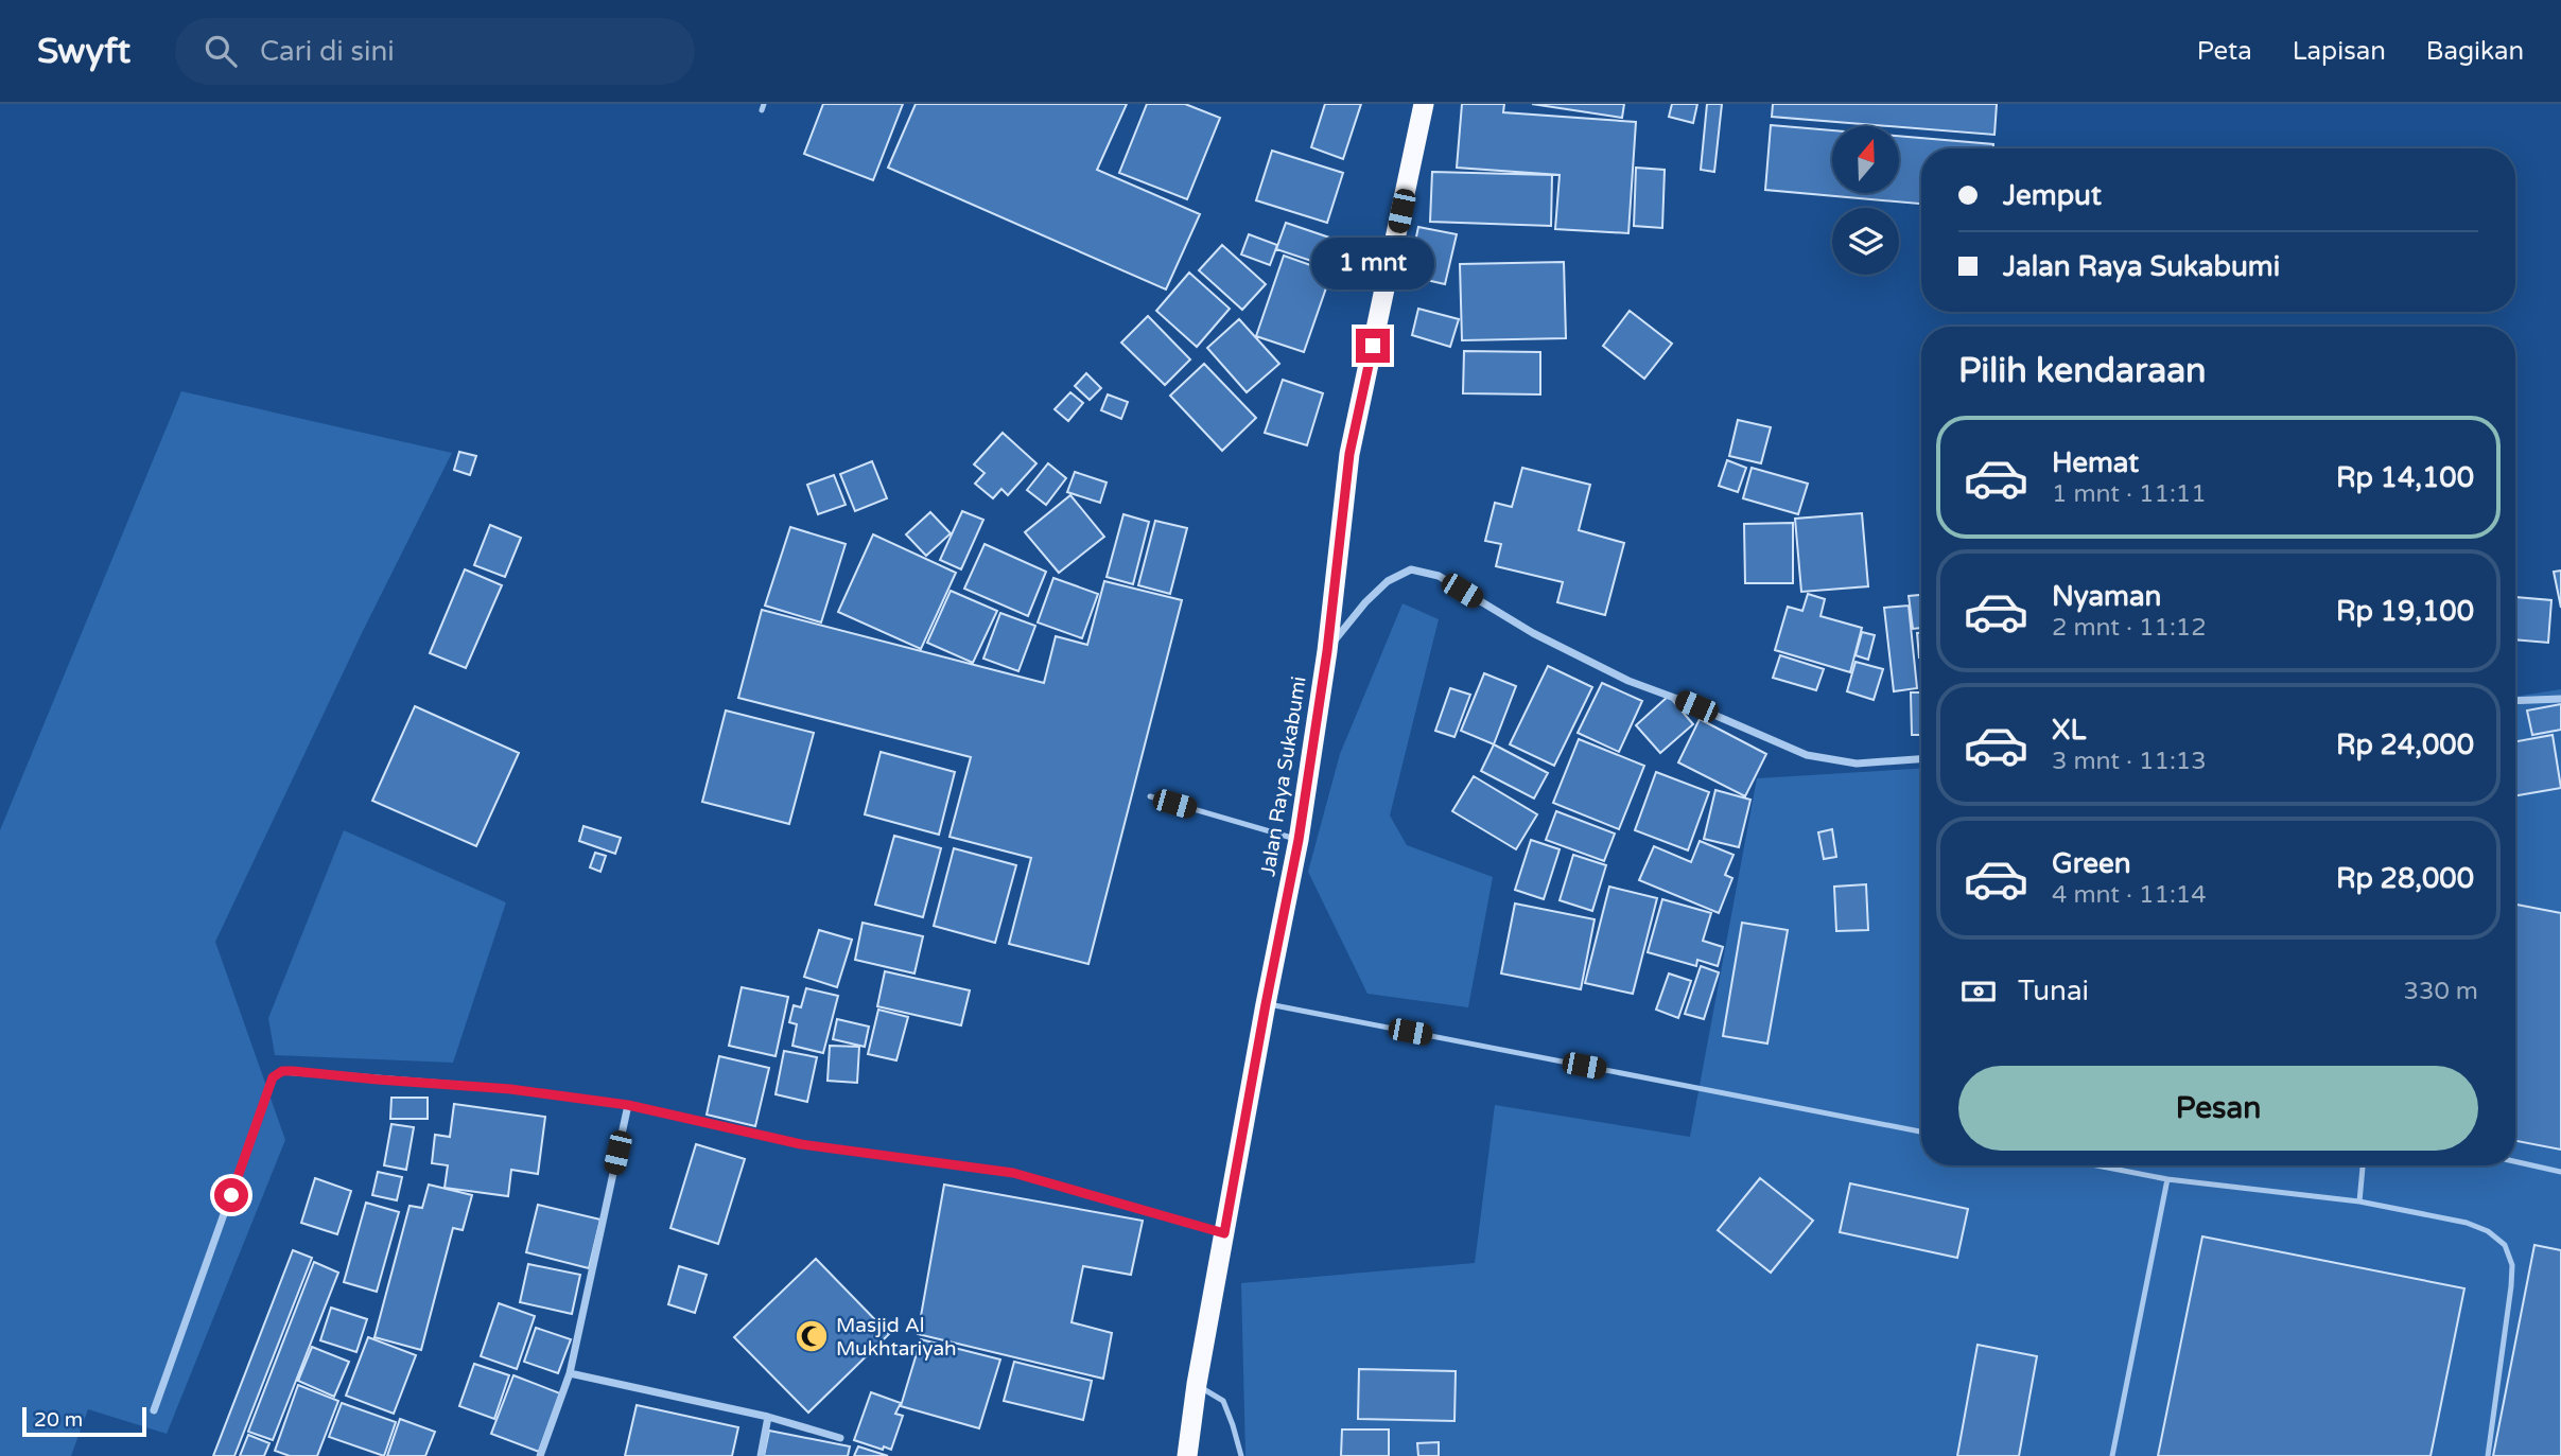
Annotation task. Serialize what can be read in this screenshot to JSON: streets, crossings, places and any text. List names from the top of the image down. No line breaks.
{"streets":{"highway":["Jalan Raya Sukabumi"]},"places":{"mosque":["Masjid Al Mukhtariyah"]},"scale_bar":"20 m","north":"top","page":{"header":"Swyft","search":"Cari di sini","nav":["Peta","Lapisan","Bagikan"],"banner":["Jemput","Jalan Raya Sukabumi"],"bubble":"1 mnt","heading":"Pilih kendaraan","list":[{"name":"Hemat","note":"1 mnt · 11:11","value":"Rp 14,100"},{"name":"Nyaman","note":"2 mnt · 11:12","value":"Rp 19,100"},{"name":"XL","note":"3 mnt · 11:13","value":"Rp 24,000"},{"name":"Green","note":"4 mnt · 11:14","value":"Rp 28,000"}],"pay":["Tunai","330 m"],"buttons":"Pesan","scale":"20 m"}}
